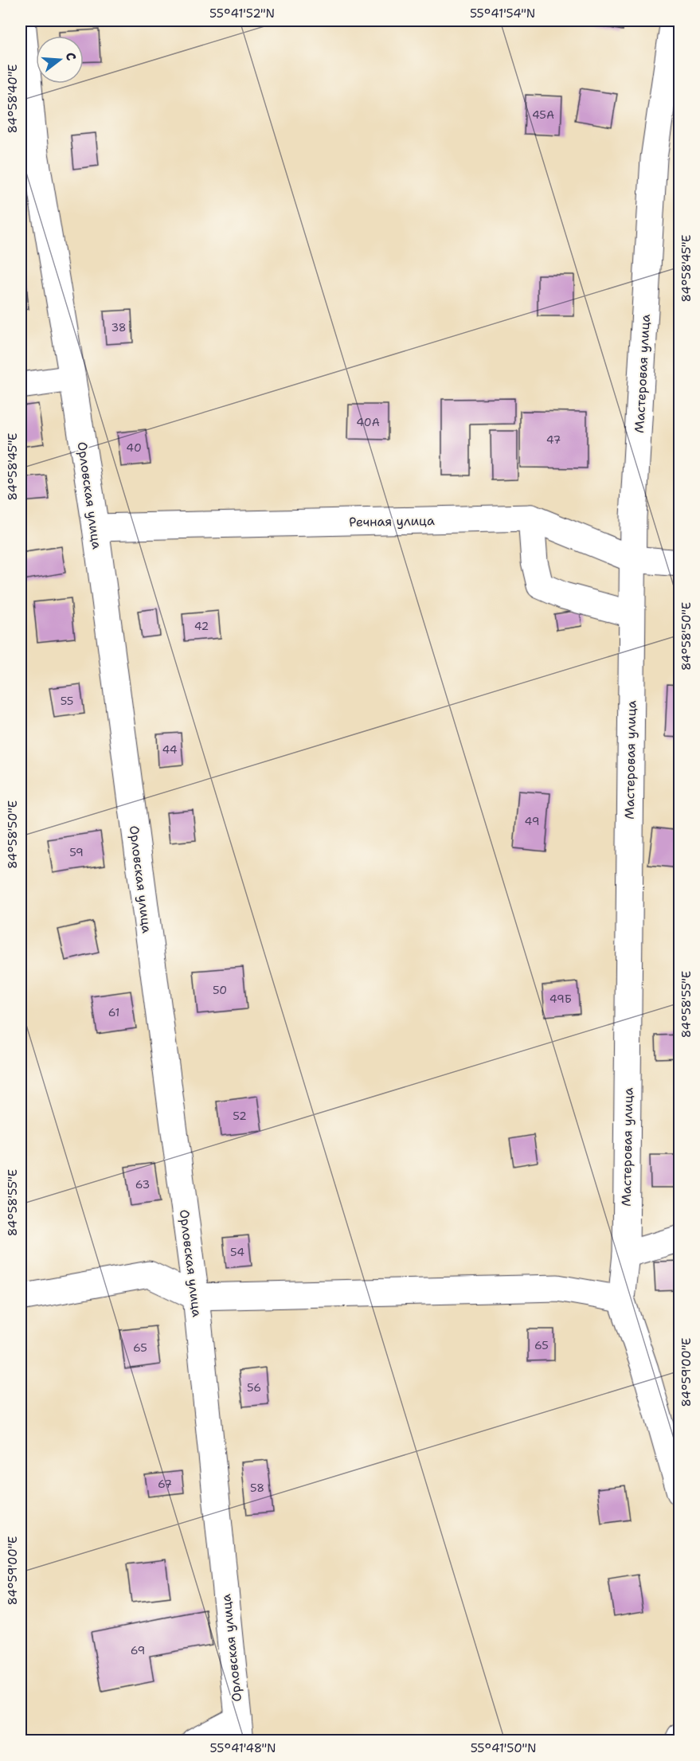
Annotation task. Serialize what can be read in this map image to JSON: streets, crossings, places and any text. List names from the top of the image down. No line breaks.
{"streets":{"street":["Мастеровая улица","Орловская улица","Речная улица"]},"crossings":[["Мастеровая улица","Речная улица"],["Орловская улица","Речная улица"]],"house_numbers":["45А","38","40А","47","40","42","55","44","49","59","50","49Б","61","52","63","54","65","65","56","67","58","69"],"north":"right","coordinates":["55°41'52\"N","55°41'54\"N","84°58'40\"E","84°58'45\"E","84°58'50\"E","84°58'55\"E","84°59'00\"E","55°41'48\"N","55°41'50\"N"]}
